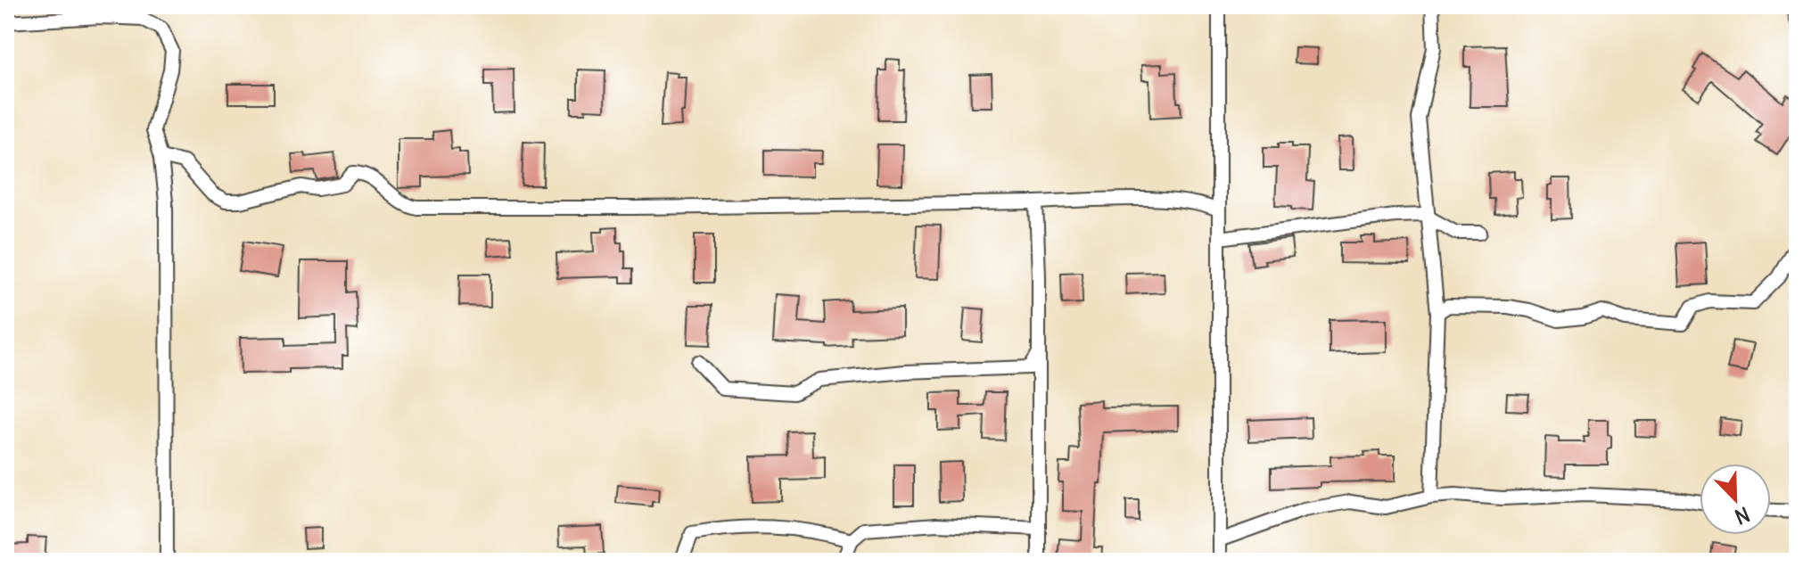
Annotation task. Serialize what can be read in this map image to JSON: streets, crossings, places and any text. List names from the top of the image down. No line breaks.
{"north":"bottom right"}
